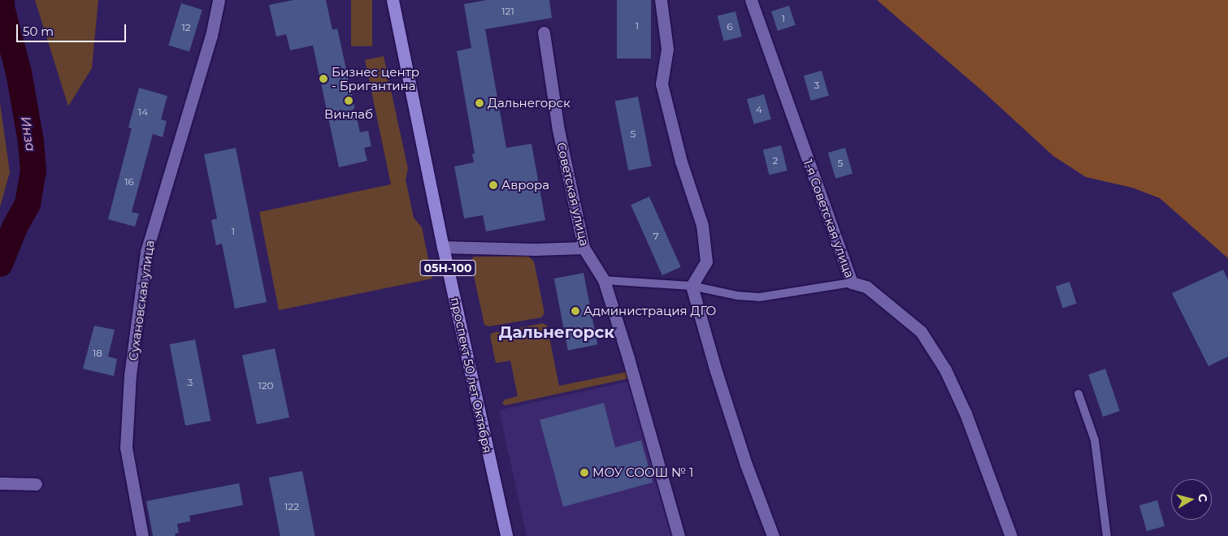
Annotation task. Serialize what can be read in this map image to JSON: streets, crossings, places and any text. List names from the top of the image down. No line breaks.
{"streets":{"main road":["05Н-100","проспект 50 лет Октября"],"street":["Советская улица","1-я Советская улица","Сухановская улица"]},"districts":["Дальнегорск"],"water":["Инза"],"places":["Бизнес центр - Бригантина","Винлаб","Дальнегорск","Аврора","Администрация ДГО","МОУ СООШ № 1"],"house_numbers":["121","1","1","6","12","3","4","14","5","2","5","16","1","7","18","3","120","122"],"scale_bar":"50 m","north":"right"}
